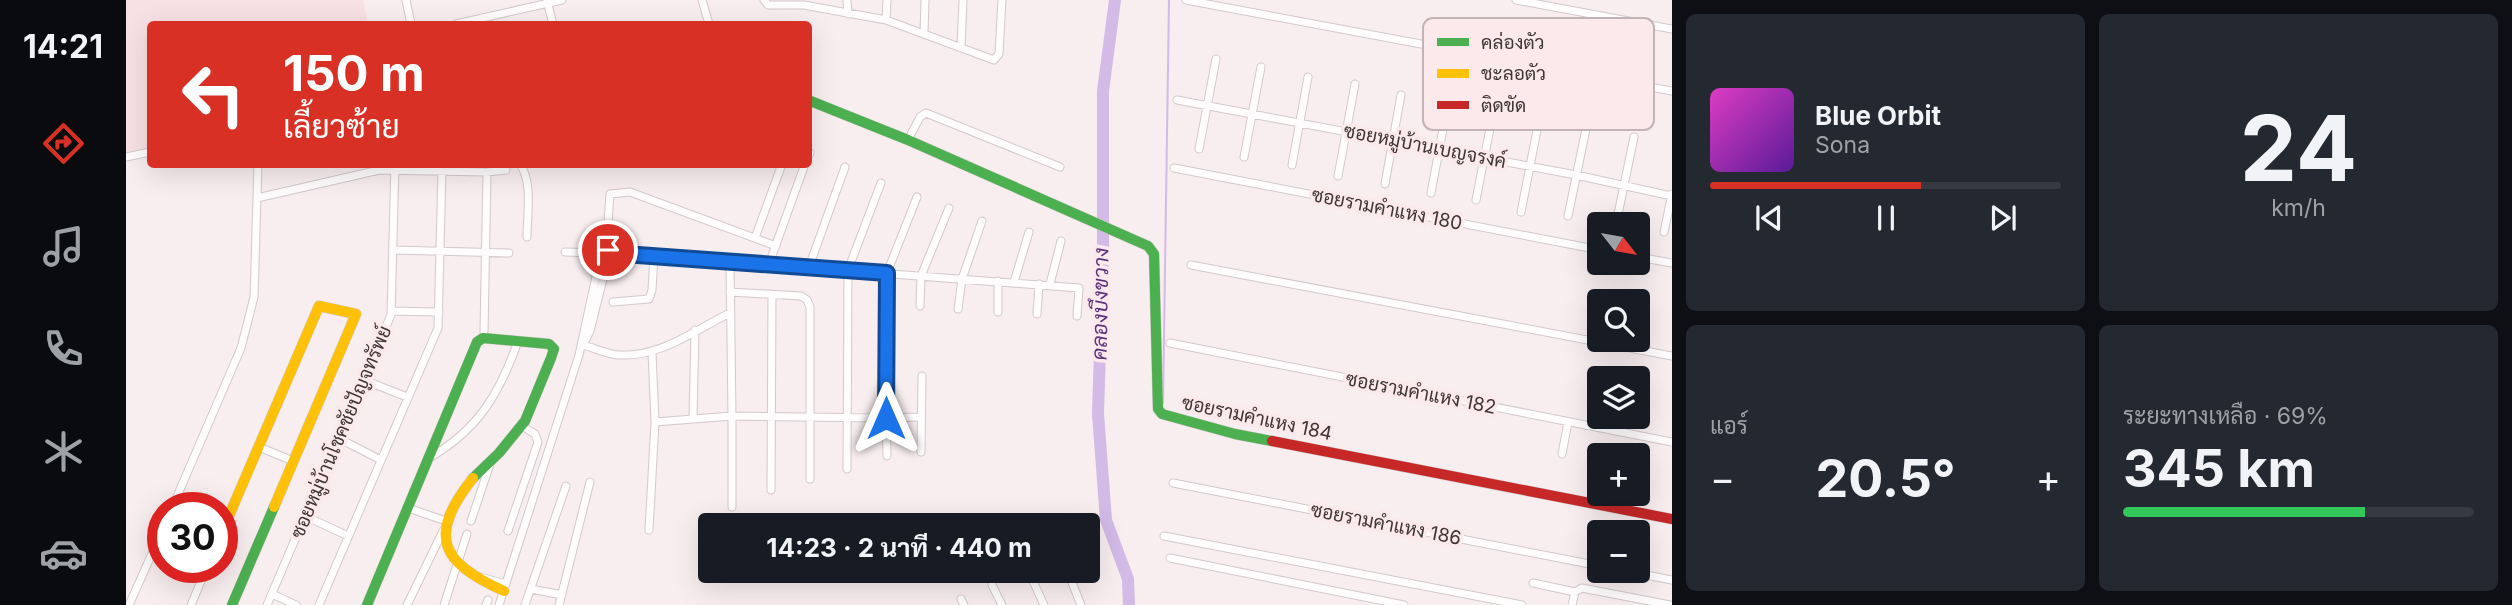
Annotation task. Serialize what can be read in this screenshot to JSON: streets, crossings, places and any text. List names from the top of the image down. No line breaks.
{"streets":{"street":["ซอยหมู่บ้านเบญจรงค์","ซอยรามคำแหง 180","ซอยรามคำแหง 182","ซอยรามคำแหง 184","ซอยหมู่บ้านโชคชัยปัญจทรัพย์","ซอยรามคำแหง 186"]},"water":["คลองบึงขวาง"],"legend":["คล่องตัว","ชะลอตัว","ติดขัด"],"north":"bottom right","page":{"tabs":"14:21","tile":[["24","km/h"],"แอร์",["ระยะทางเหลือ · 69%","345 km"]],"turn":["150 m","เลี้ยวซ้าย"],"song":["Blue Orbit","Sona"],"map_buttons":["+","−"],"heat":["−","20.5°","+"],"limit":"30","trip":"14:23 · 2 นาที · 440 m"}}
